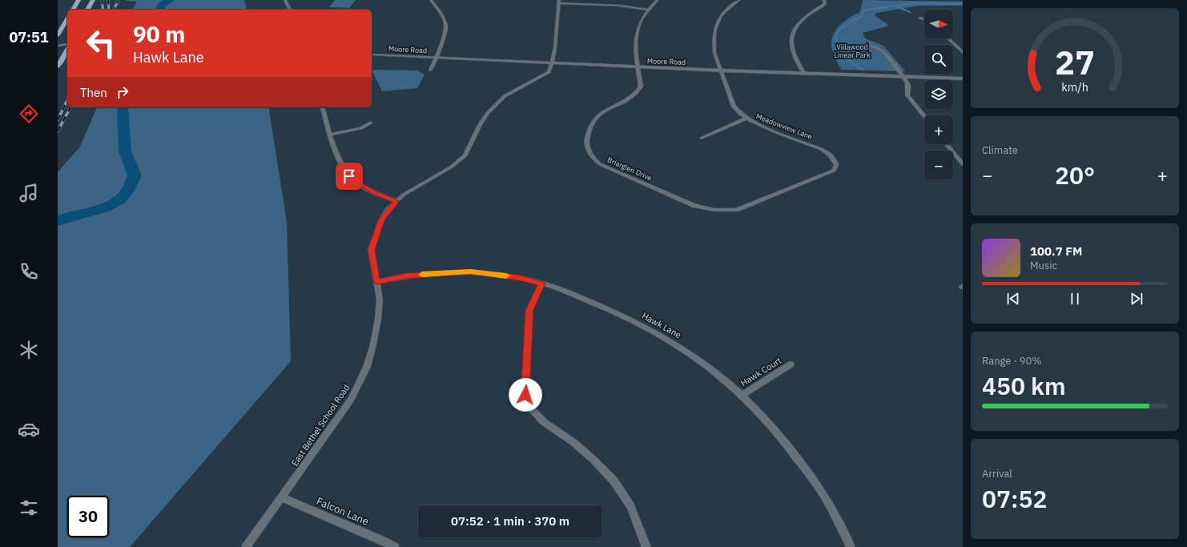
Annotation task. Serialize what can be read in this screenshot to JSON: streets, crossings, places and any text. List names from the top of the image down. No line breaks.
{"streets":{"street":["Moore Road","Meadowview Lane","Briarglen Drive","Hawk Lane","Hawk Court","East Bethel School Road","Falcon Lane"]},"crossings":[["Moore Road","Meadowview Lane"],["Moore Road","Briarglen Drive"],["Moore Road","East Bethel School Road"],["Meadowview Lane","Briarglen Drive"],["Hawk Lane","Hawk Court"],["Hawk Lane","East Bethel School Road"],["East Bethel School Road","Falcon Lane"]],"parks":["Villawood Linear Park"],"north":"right","page":{"tabs":"07:51","map_buttons":["+","−"],"turn":["90 m","Hawk Lane"],"then":"Then","tile":["Climate",["Range · 90%","450 km"],["Arrival","07:52"]],"heat":["−","20°","+"],"song":["100.7 FM","Music"],"limit":"30","trip":"07:52 · 1 min · 370 m","gauge":["27","km/h"]}}
